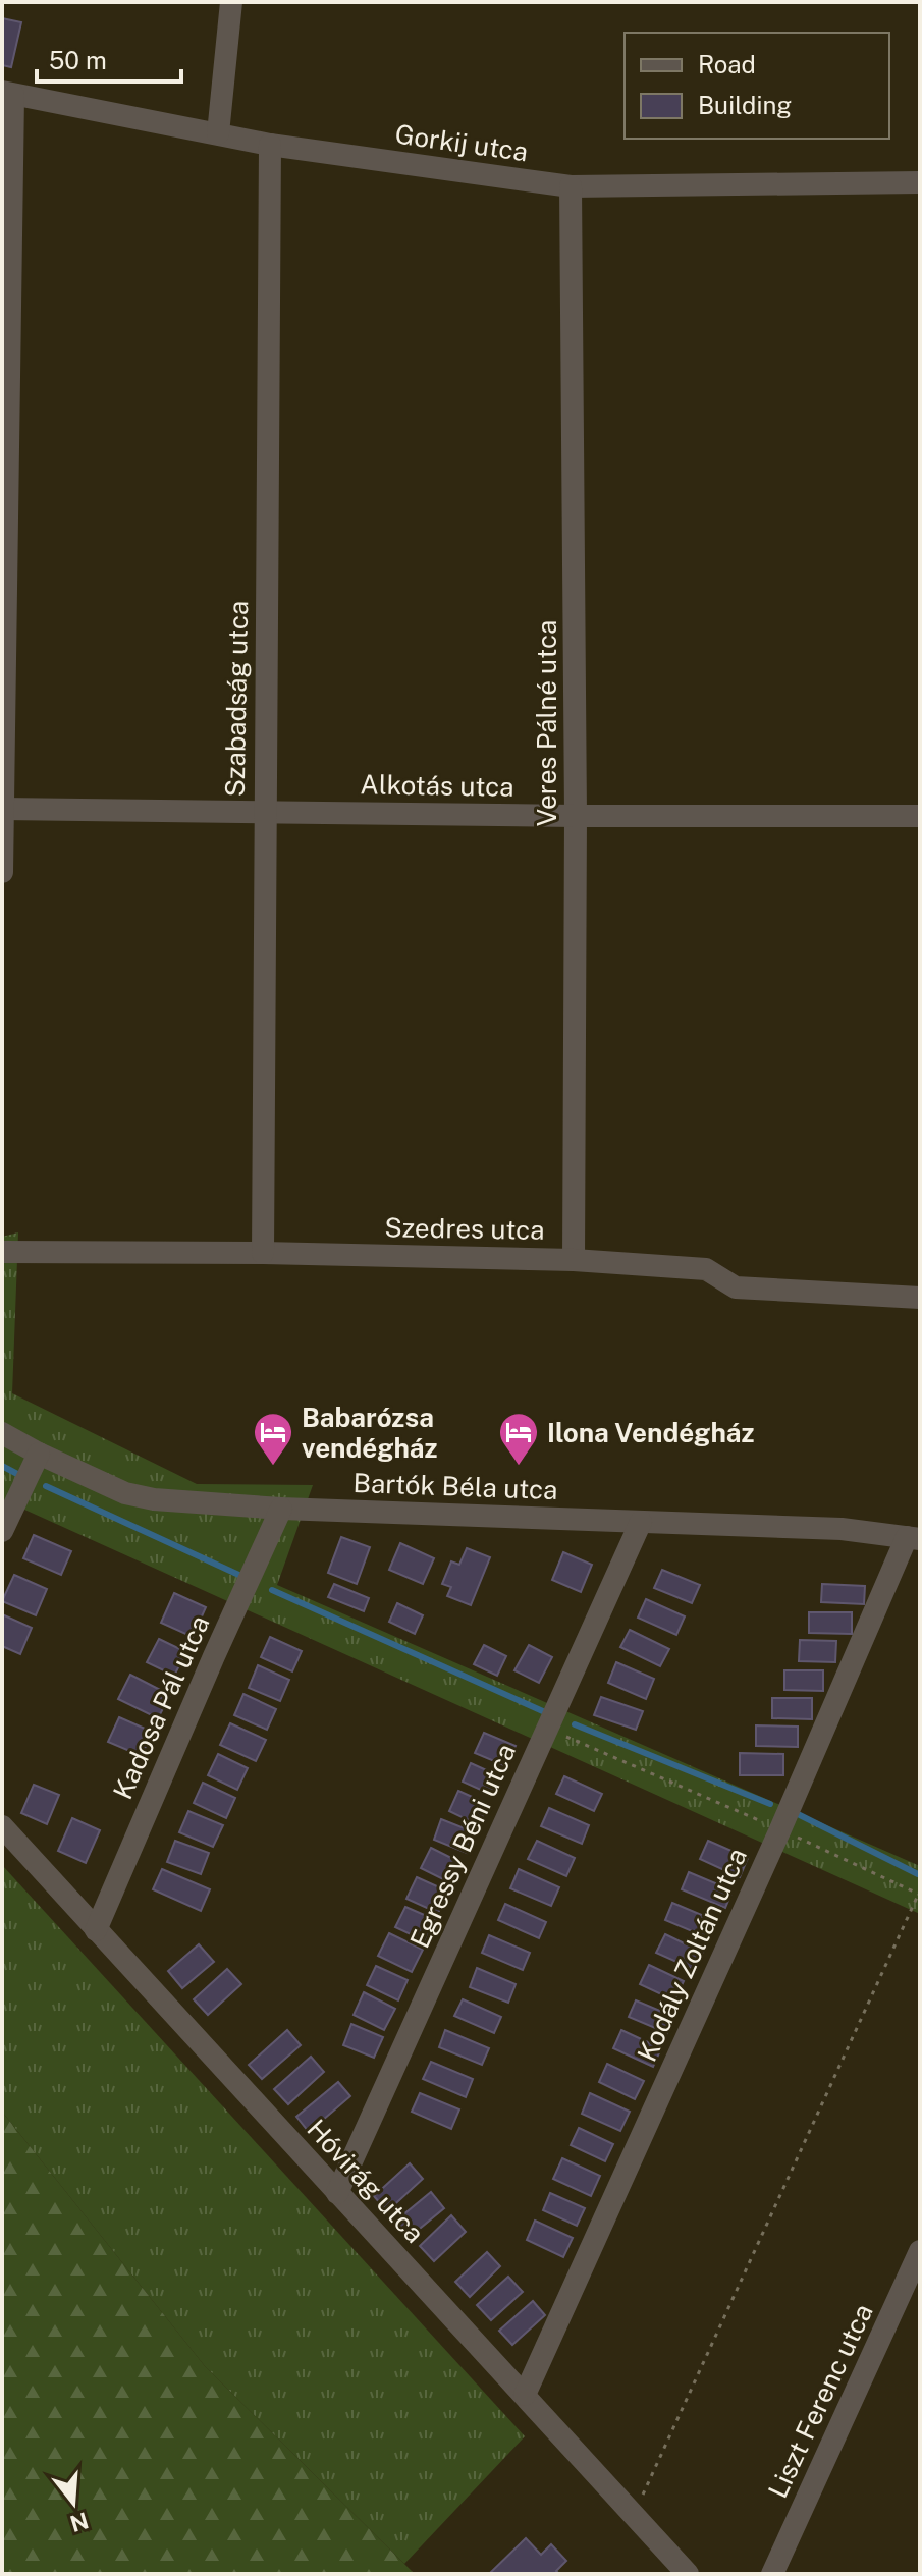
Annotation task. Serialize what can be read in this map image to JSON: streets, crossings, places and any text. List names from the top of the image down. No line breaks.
{"streets":{"street":["Gorkij utca","Szabadság utca","Veres Pálné utca","Alkotás utca","Szedres utca","Bartók Béla utca","Kadosa Pál utca","Egressy Béni utca","Kodály Zoltán utca","Hóvirág utca","Liszt Ferenc utca"]},"crossings":[["Gorkij utca","Szabadság utca"],["Gorkij utca","Veres Pálné utca"],["Szabadság utca","Alkotás utca"],["Szabadság utca","Szedres utca"],["Veres Pálné utca","Alkotás utca"],["Veres Pálné utca","Szedres utca"],["Bartók Béla utca","Kadosa Pál utca"],["Bartók Béla utca","Egressy Béni utca"],["Bartók Béla utca","Kodály Zoltán utca"],["Kadosa Pál utca","Hóvirág utca"],["Egressy Béni utca","Hóvirág utca"],["Kodály Zoltán utca","Hóvirág utca"]],"places":{"hotel":["Babarózsa vendégház","Ilona Vendégház"]},"legend":["Road","Building"],"scale_bar":"50 m","north":"bottom"}
